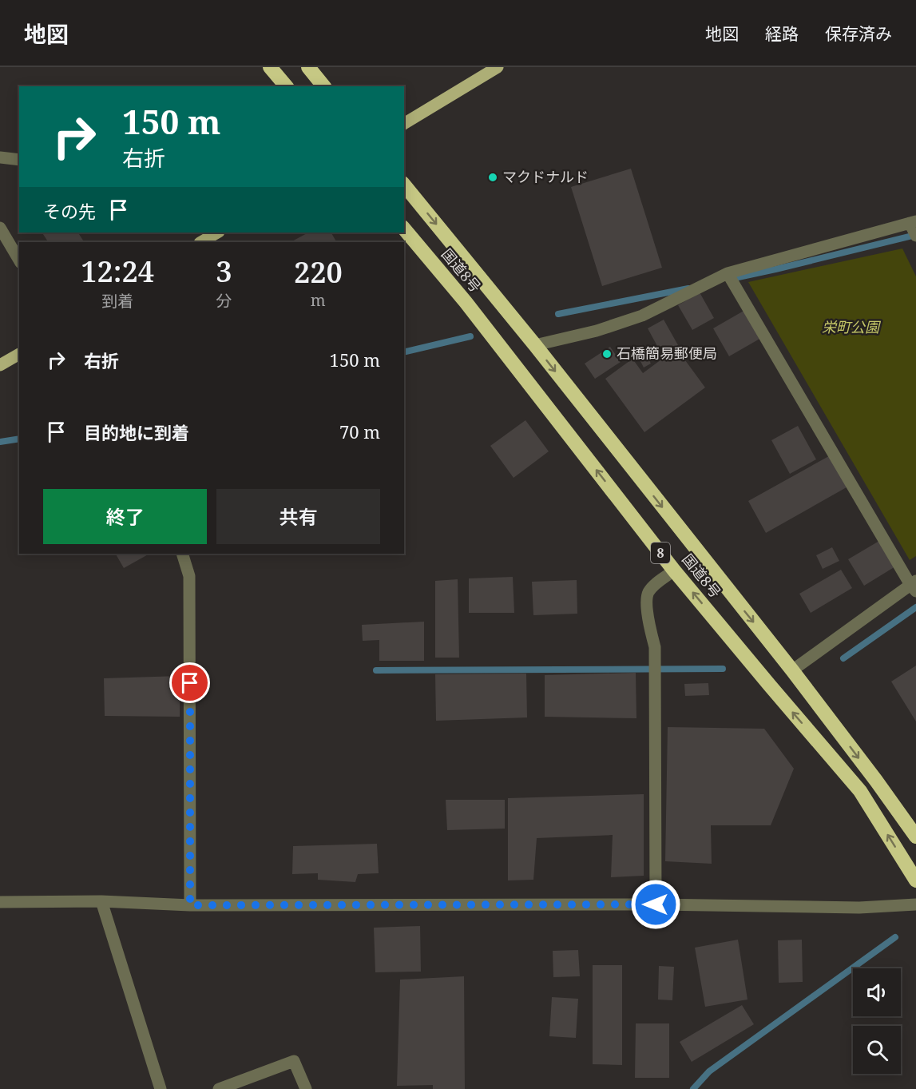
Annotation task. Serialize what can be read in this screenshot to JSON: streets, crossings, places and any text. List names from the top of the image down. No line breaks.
{"streets":{"highway":["国道8号","8"]},"parks":["栄町公園"],"places":["マクドナルド","石橋簡易郵便局"],"page":{"header":"地図","nav":["地図","経路","保存済み"],"turn":["150 m","右折"],"then":"その先","eta":["12:24","到着","3","分","220","m"],"list":[{"name":"右折","value":"150 m"},{"name":"目的地に到着","value":"70 m"}],"buttons":["終了","共有"]}}
